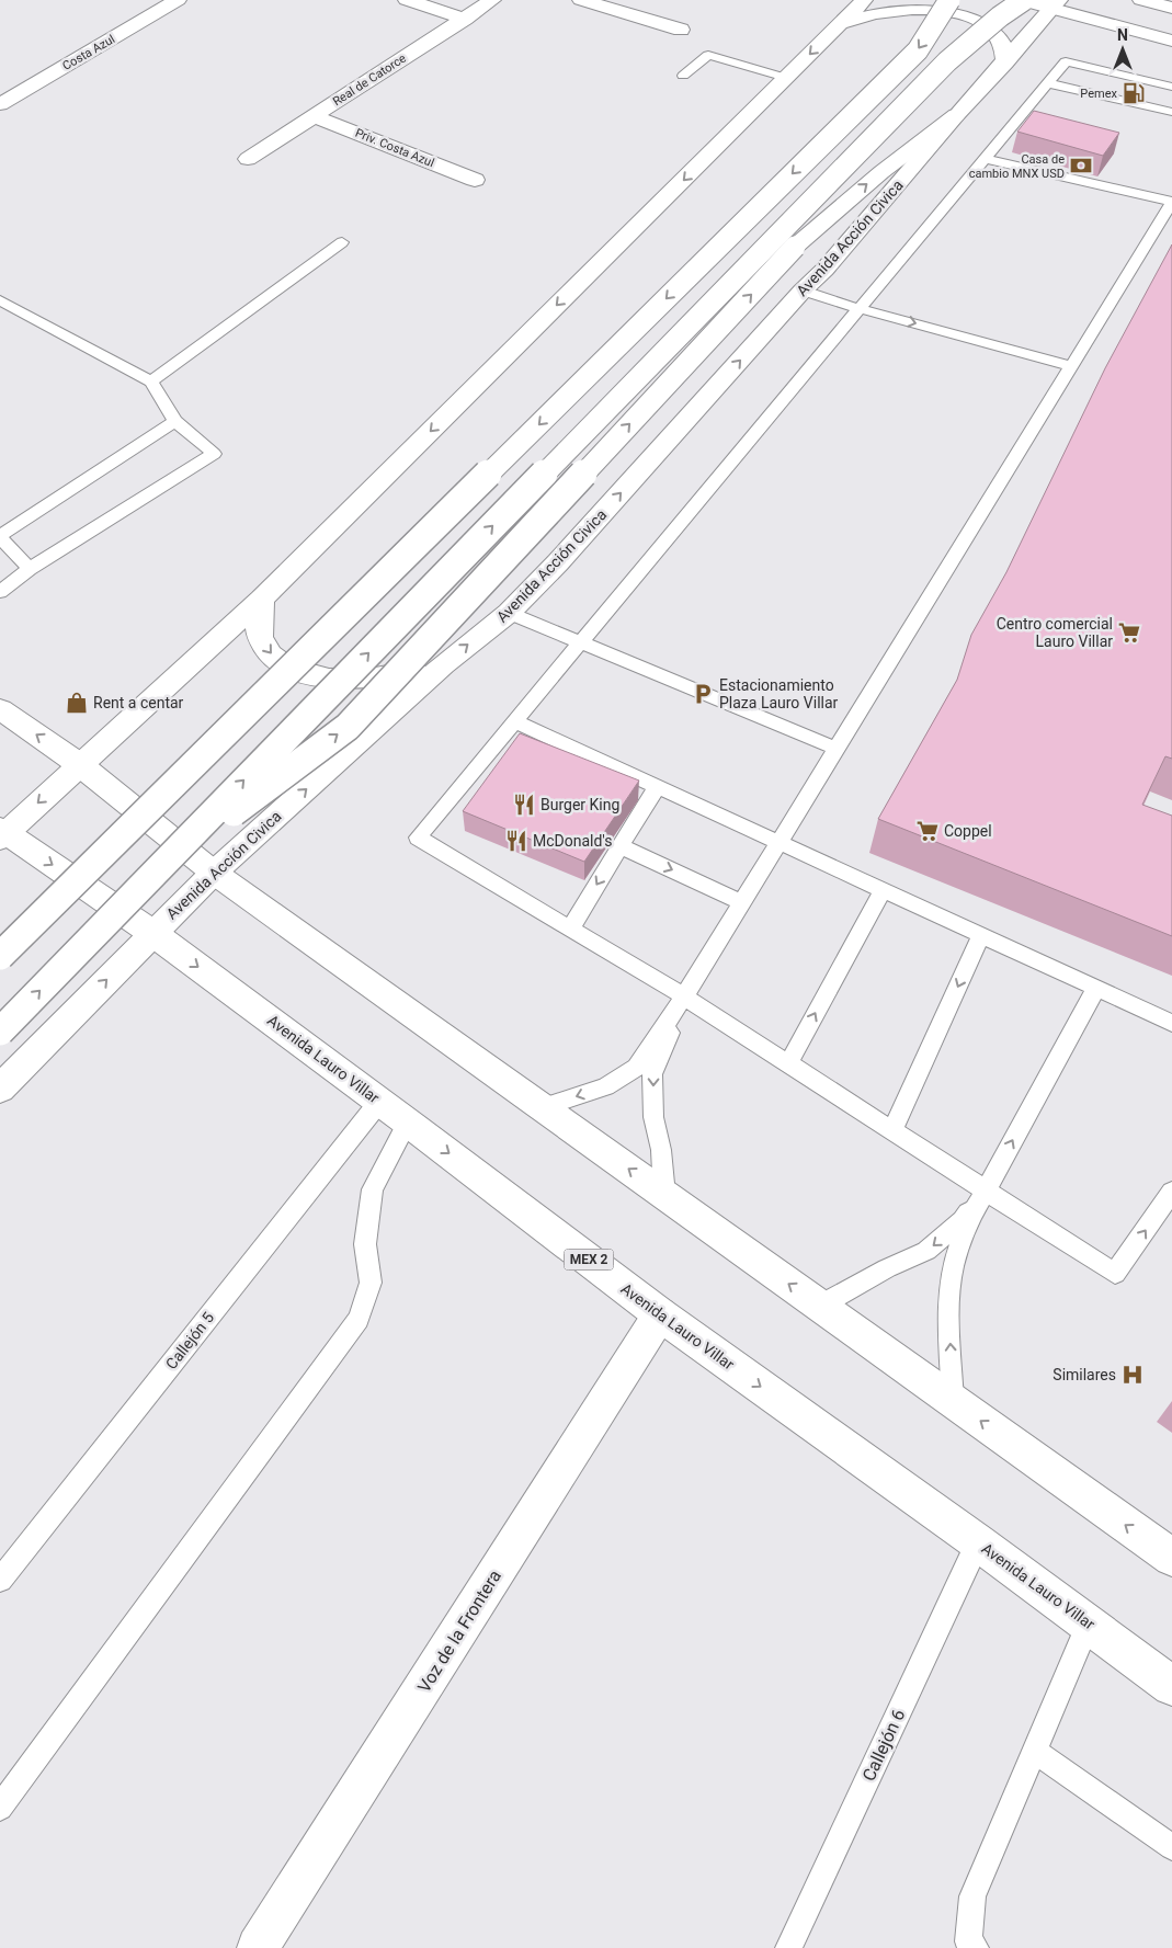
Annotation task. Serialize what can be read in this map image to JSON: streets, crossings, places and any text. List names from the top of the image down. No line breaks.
{"streets":{"main road":["Costa Azul","Real de Catorce","Priv. Costa Azul","Avenida Acción Civica","Avenida Lauro Villar","MEX 2","Voz de la Frontera"],"lane":["Callejón 5","Callejón 6"]},"crossings":[["Real de Catorce","Priv. Costa Azul"],["Avenida Acción Civica","Avenida Lauro Villar"],["Avenida Lauro Villar","MEX 2"],["Avenida Lauro Villar","Callejón 5"],["Avenida Lauro Villar","Voz de la Frontera"],["Avenida Lauro Villar","Callejón 6"]],"places":{"fuel station":["Pemex"],"bank":["Casa de cambio MNX USD"],"supermarket":["Centro comercial Lauro Villar","Coppel"],"parking":["Estacionamiento Plaza Lauro Villar"],"shop":["Rent a centar"],"restaurant":["Burger King","McDonald's"],"hospital":["Similares"]},"north":"top"}
